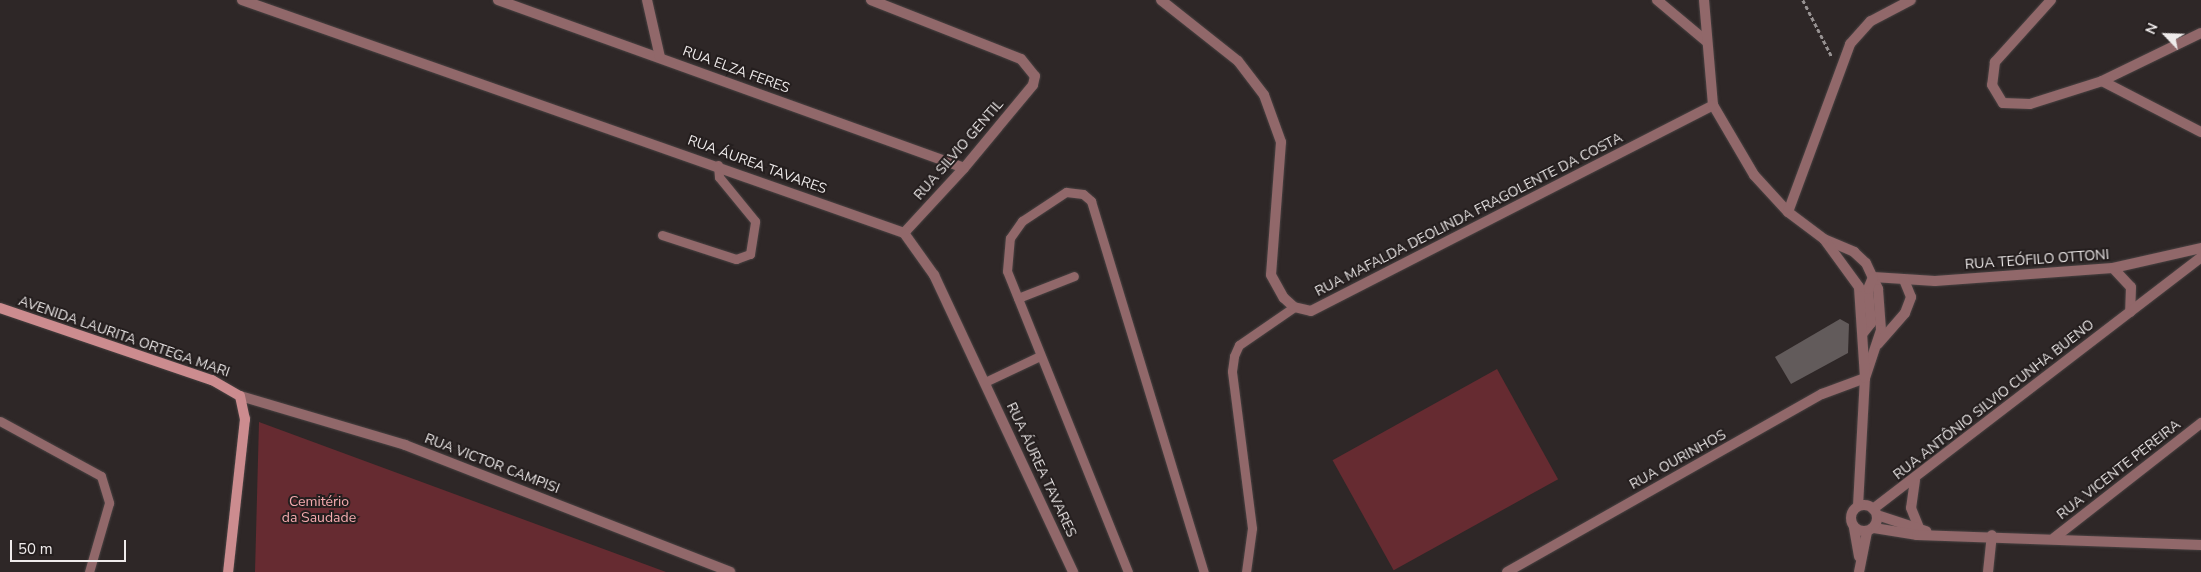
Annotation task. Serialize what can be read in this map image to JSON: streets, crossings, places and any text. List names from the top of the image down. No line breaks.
{"streets":{"main road":["AVENIDA LAURITA ORTEGA MARI"],"street":["RUA ELZA FERES","RUA SILVIO GENTIL","RUA ÁUREA TAVARES","RUA MAFALDA DEOLINDA FRAGOLENTE DA COSTA","RUA TEÓFILO OTTONI","RUA ANTÔNIO SILVIO CUNHA BUENO","RUA OURINHOS","RUA VICTOR CAMPISI","RUA VICENTE PEREIRA"]},"crossings":[["RUA ELZA FERES","RUA SILVIO GENTIL"],["RUA SILVIO GENTIL","RUA ÁUREA TAVARES"],["AVENIDA LAURITA ORTEGA MARI","RUA VICTOR CAMPISI"]],"parks":["Cemitério da Saudade"],"scale_bar":"50 m","north":"top left"}
